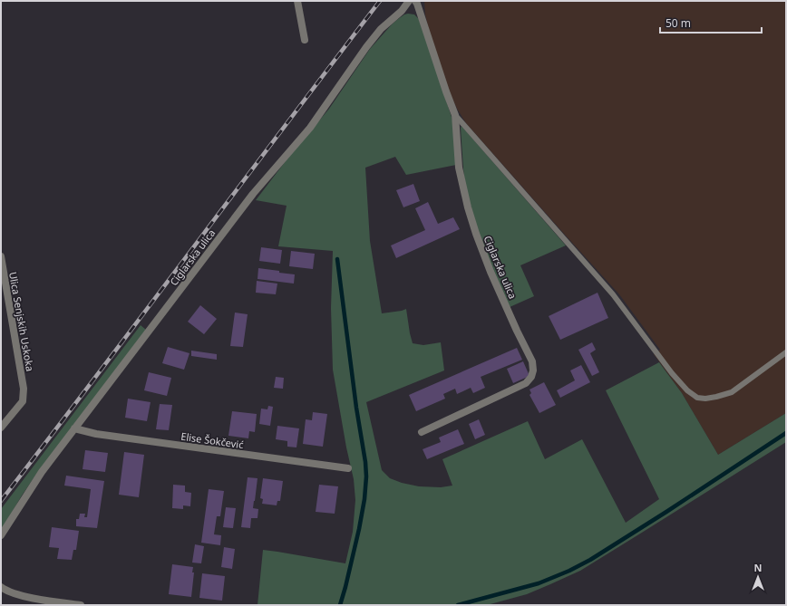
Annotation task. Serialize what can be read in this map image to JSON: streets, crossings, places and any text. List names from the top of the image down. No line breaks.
{"streets":{"street":["Ciglarska ulica","Ulica Senjskih Uskoka","Elise Šokčević"]},"crossings":[["Ciglarska ulica","Elise Šokčević"]],"scale_bar":"50 m","north":"top"}
